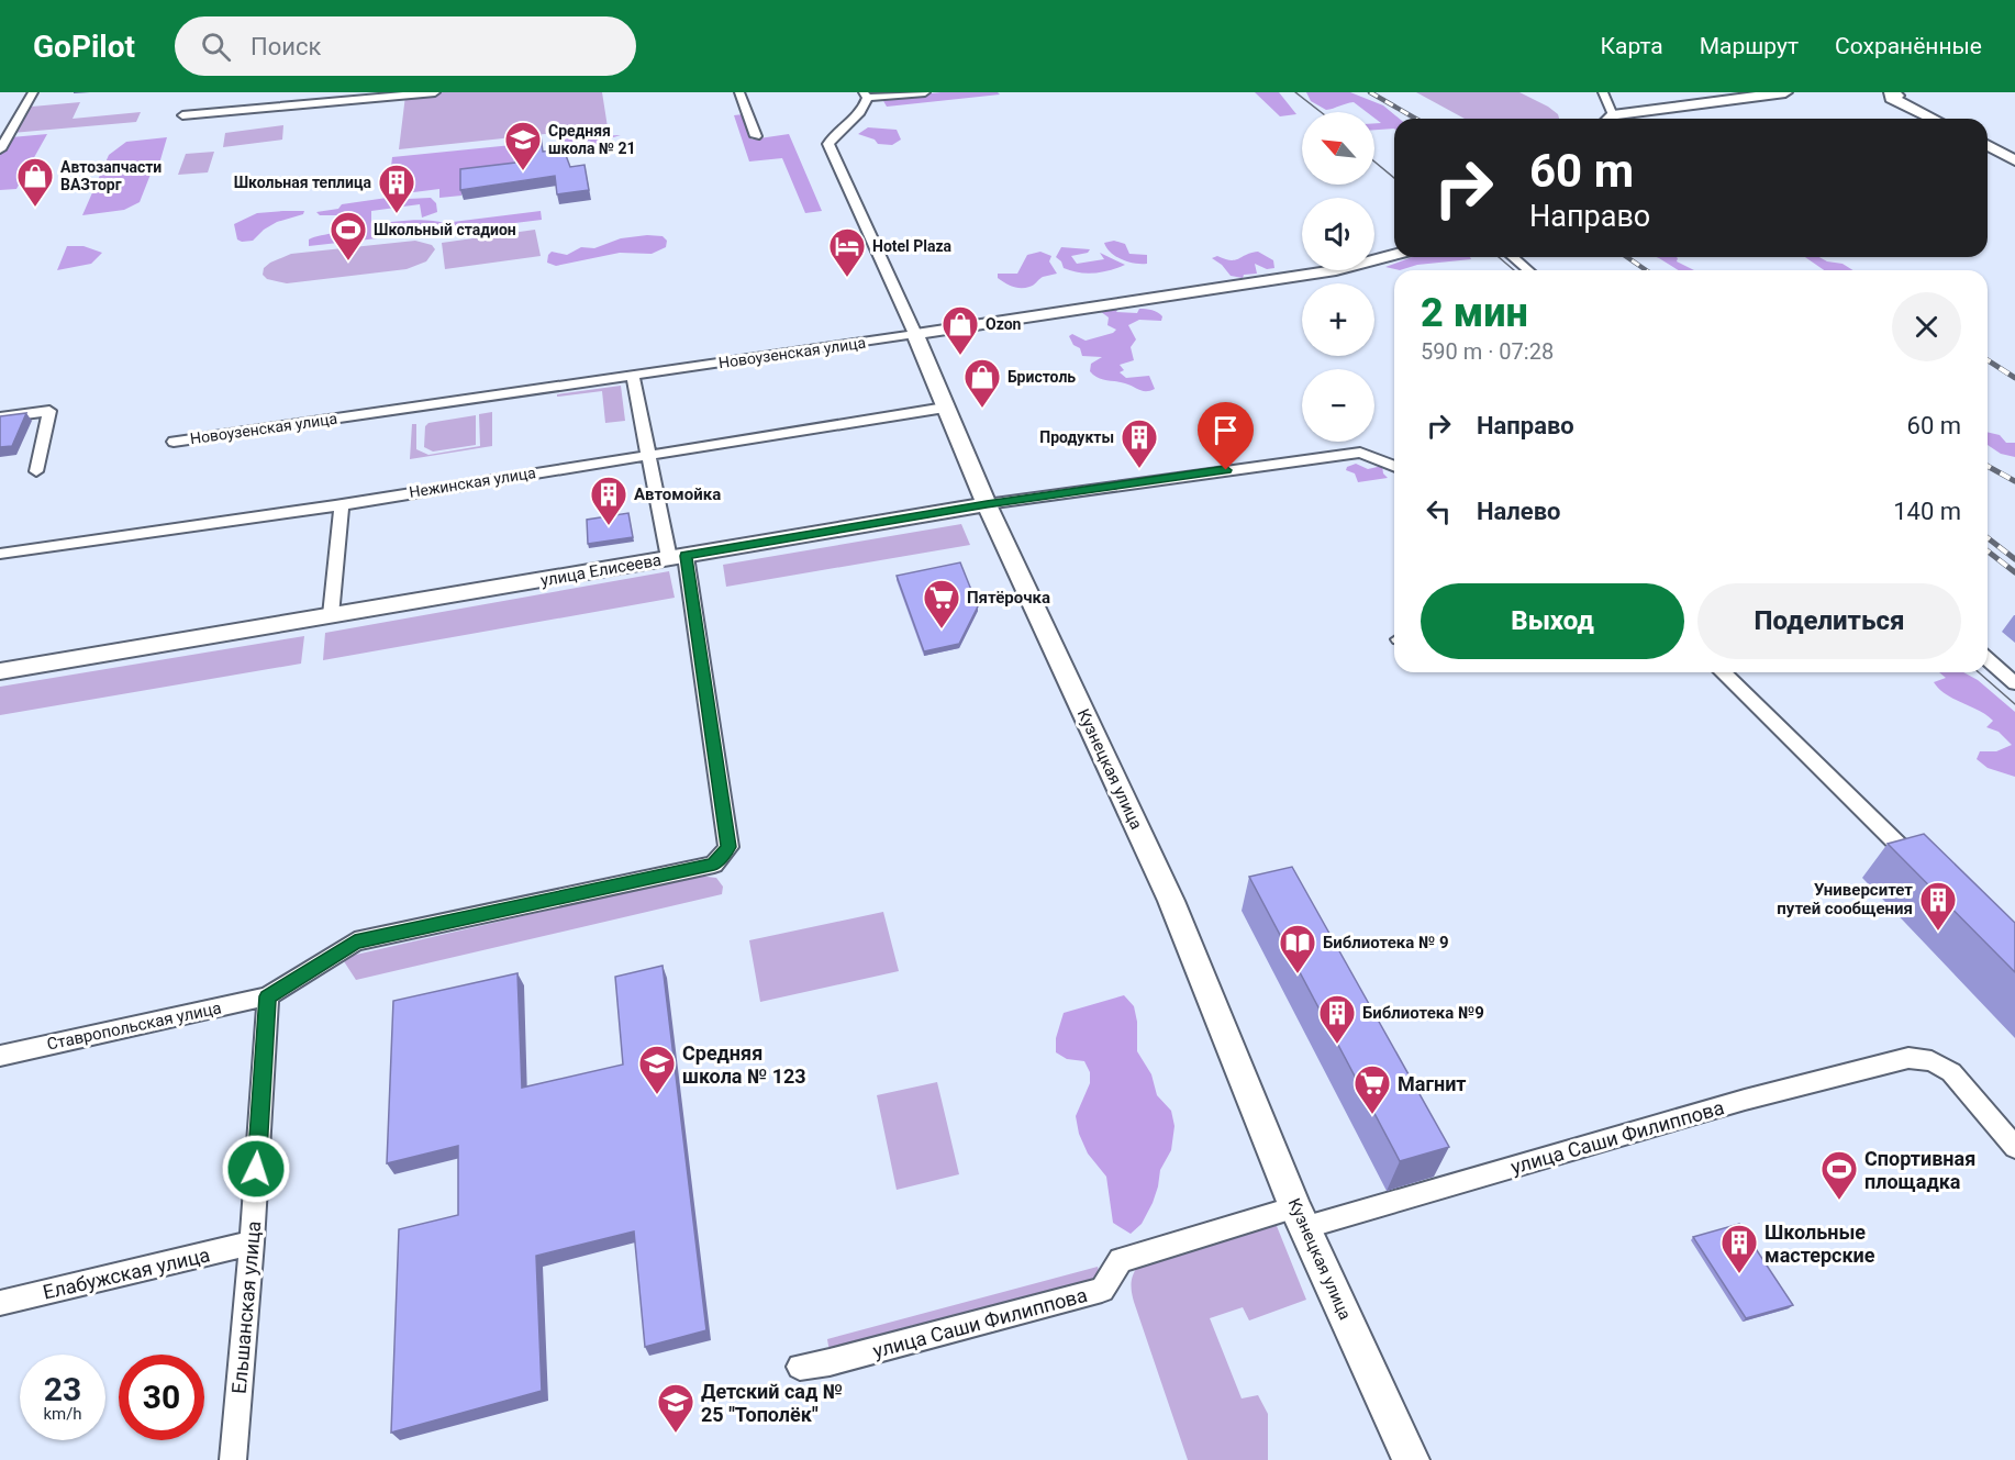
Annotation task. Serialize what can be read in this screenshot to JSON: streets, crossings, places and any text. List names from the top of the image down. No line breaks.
{"streets":{"street":["Новоузенская улица","Нежинская улица","улица Елисеева","Кузнецкая улица","Ставропольская улица","улица Саши Филиппова","Елабужская улица","Ельшанская улица"]},"crossings":[["Новоузенская улица","Кузнецкая улица"],["Новоузенская улица","Ставропольская улица"],["Нежинская улица","Кузнецкая улица"],["Нежинская улица","Ставропольская улица"],["улица Елисеева","Кузнецкая улица"],["улица Елисеева","Ставропольская улица"],["Кузнецкая улица","улица Саши Филиппова"],["Ставропольская улица","Ельшанская улица"],["Елабужская улица","Ельшанская улица"]],"places":{"school or university":["Средняя школа № 21","Средняя школа № 123","Детский сад № 25 \"Тополёк\""],"shop":["Автозапчасти ВАЗторг","Ozon","Бристоль"],"building":["Школьная теплица","Продукты","Автомойка","Университет путей сообщения","Библиотека №9","Школьные мастерские"],"sports":["Школьный стадион","Спортивная площадка"],"hotel":["Hotel Plaza"],"supermarket":["Пятёрочка","Магнит"],"library":["Библиотека № 9"]},"north":"top left","page":{"header":"GoPilot","search":"Поиск","nav":["Карта","Маршрут","Сохранённые"],"map_buttons":["+","−"],"turn":["60 m","Направо"],"heading":["2 мин","590 m · 07:28"],"list":[{"name":"Направо","value":"60 m"},{"name":"Налево","value":"140 m"}],"buttons":["Выход","Поделиться"],"speed":"23 km/h","limit":"30"}}
